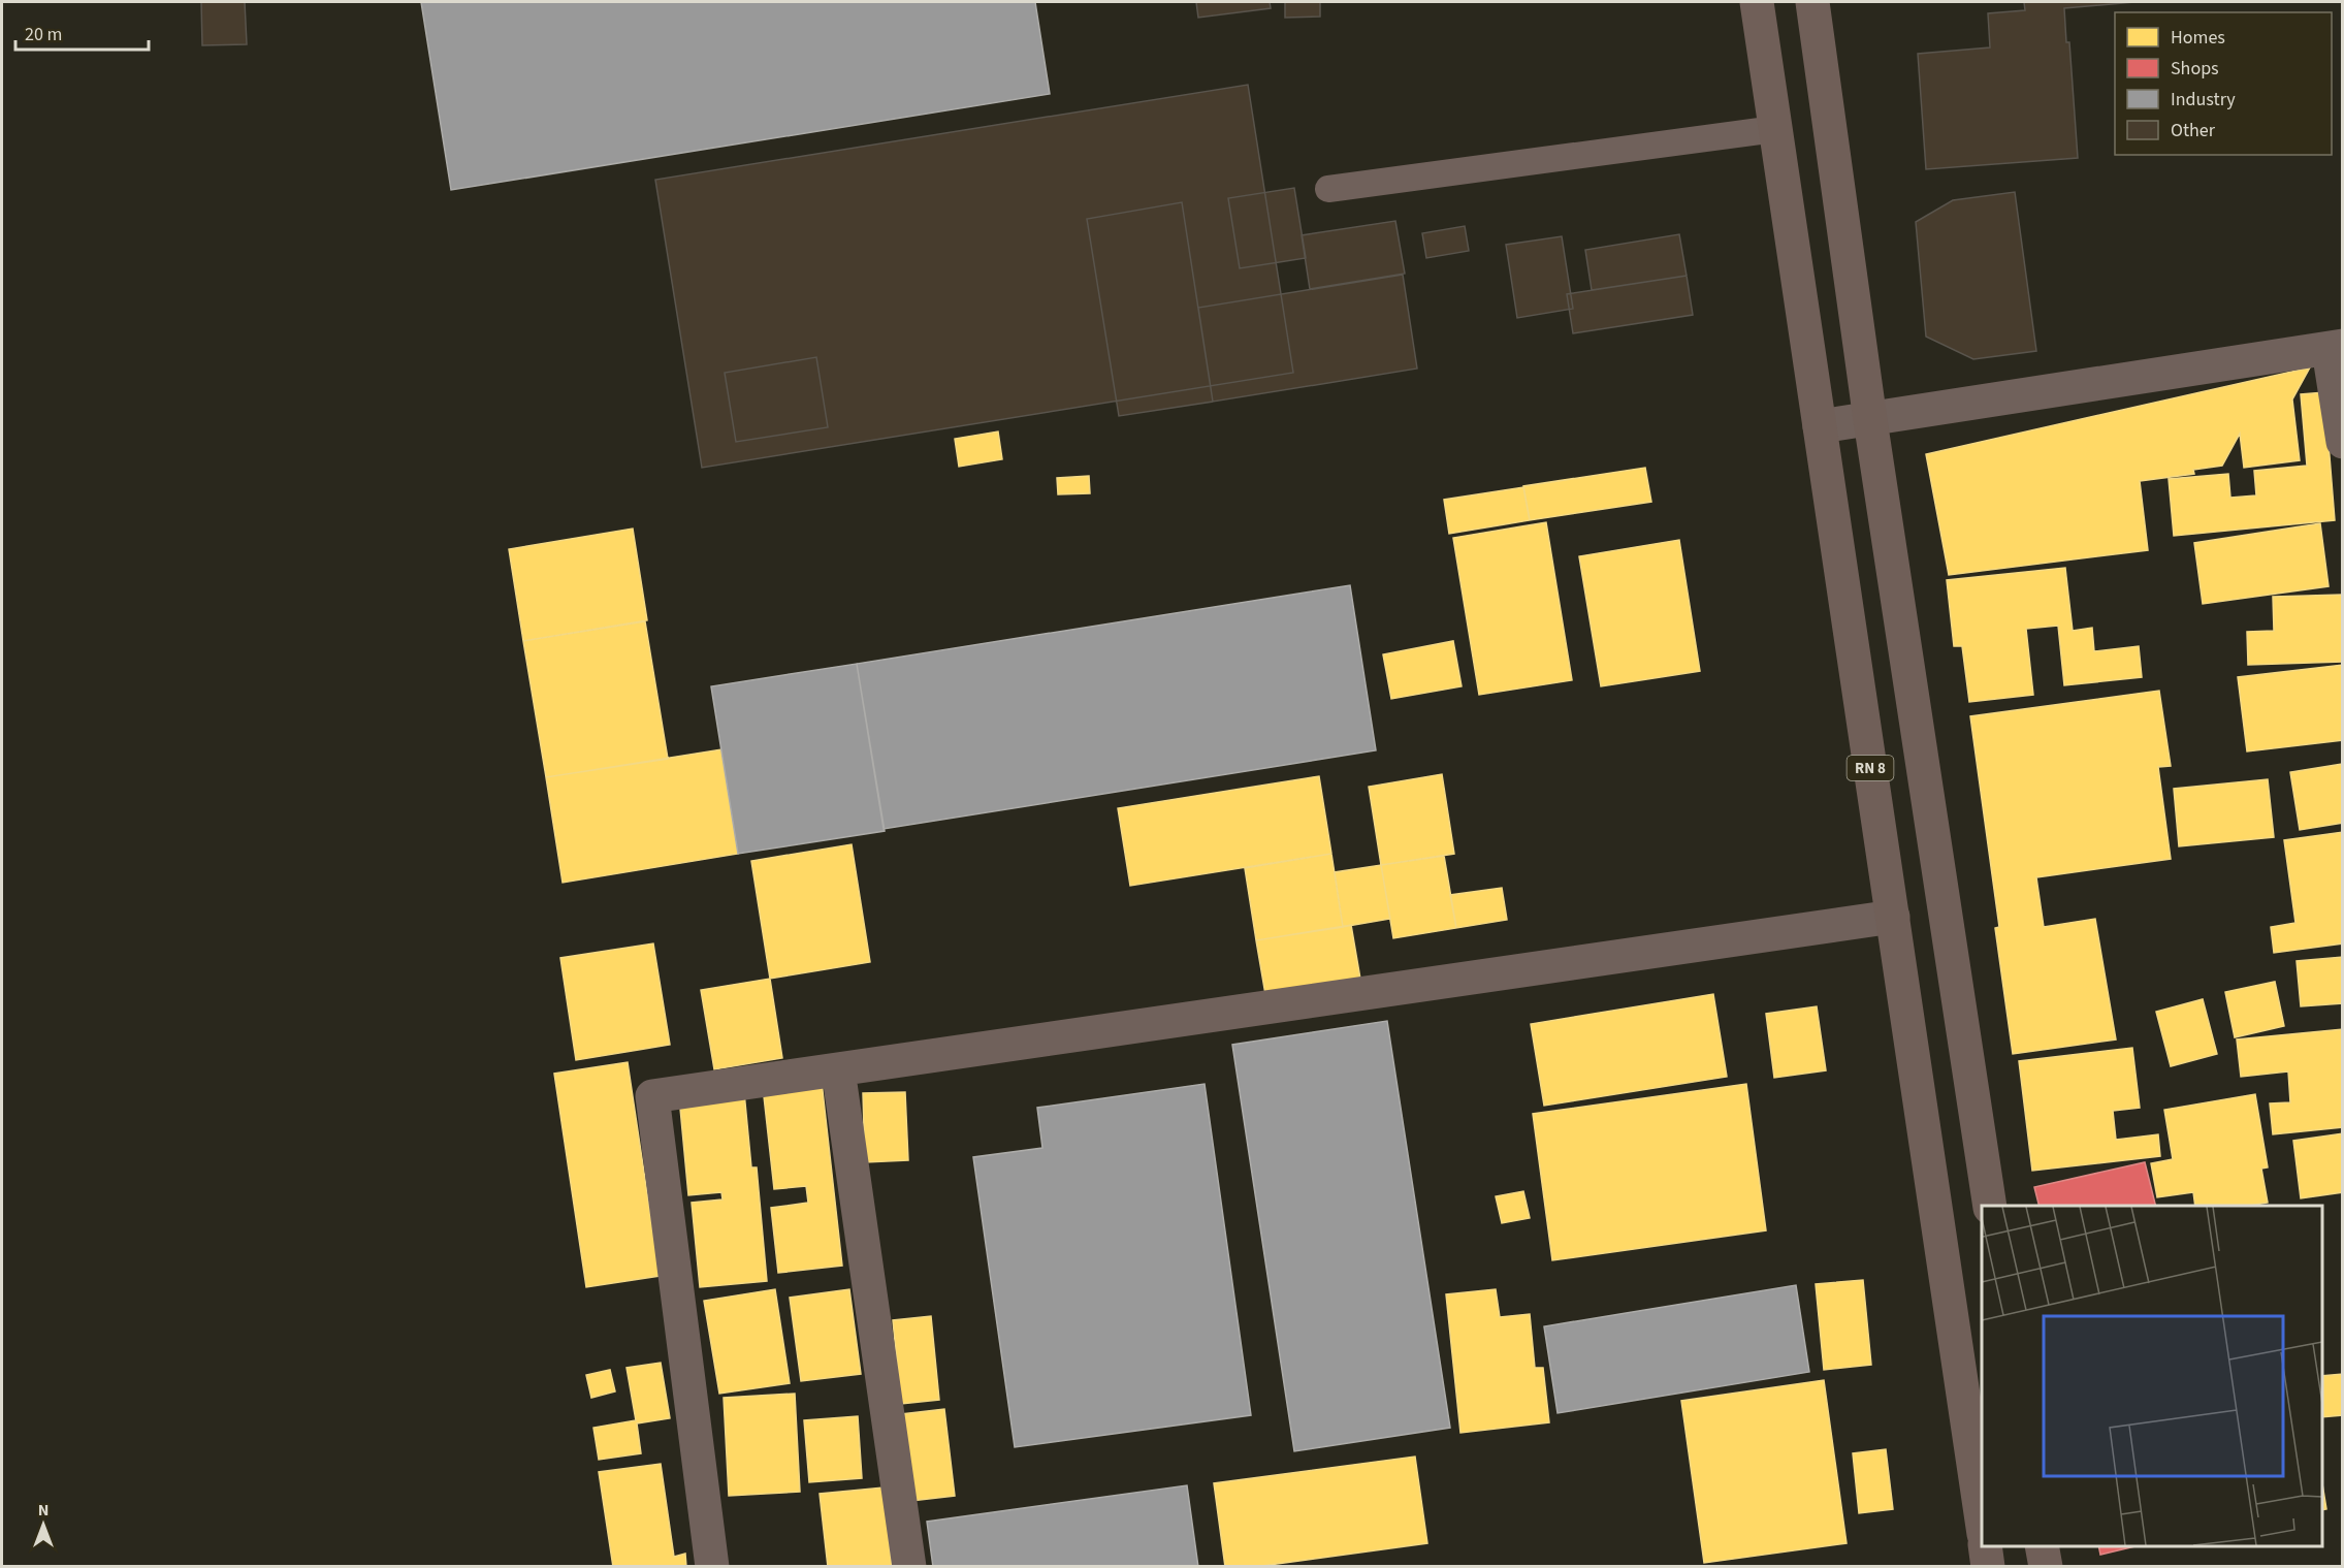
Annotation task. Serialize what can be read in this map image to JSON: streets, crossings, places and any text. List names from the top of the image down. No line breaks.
{"streets":{"main road":["RN 8"]},"legend":["Homes","Shops","Industry","Other"],"scale_bar":"20 m","north":"top"}
